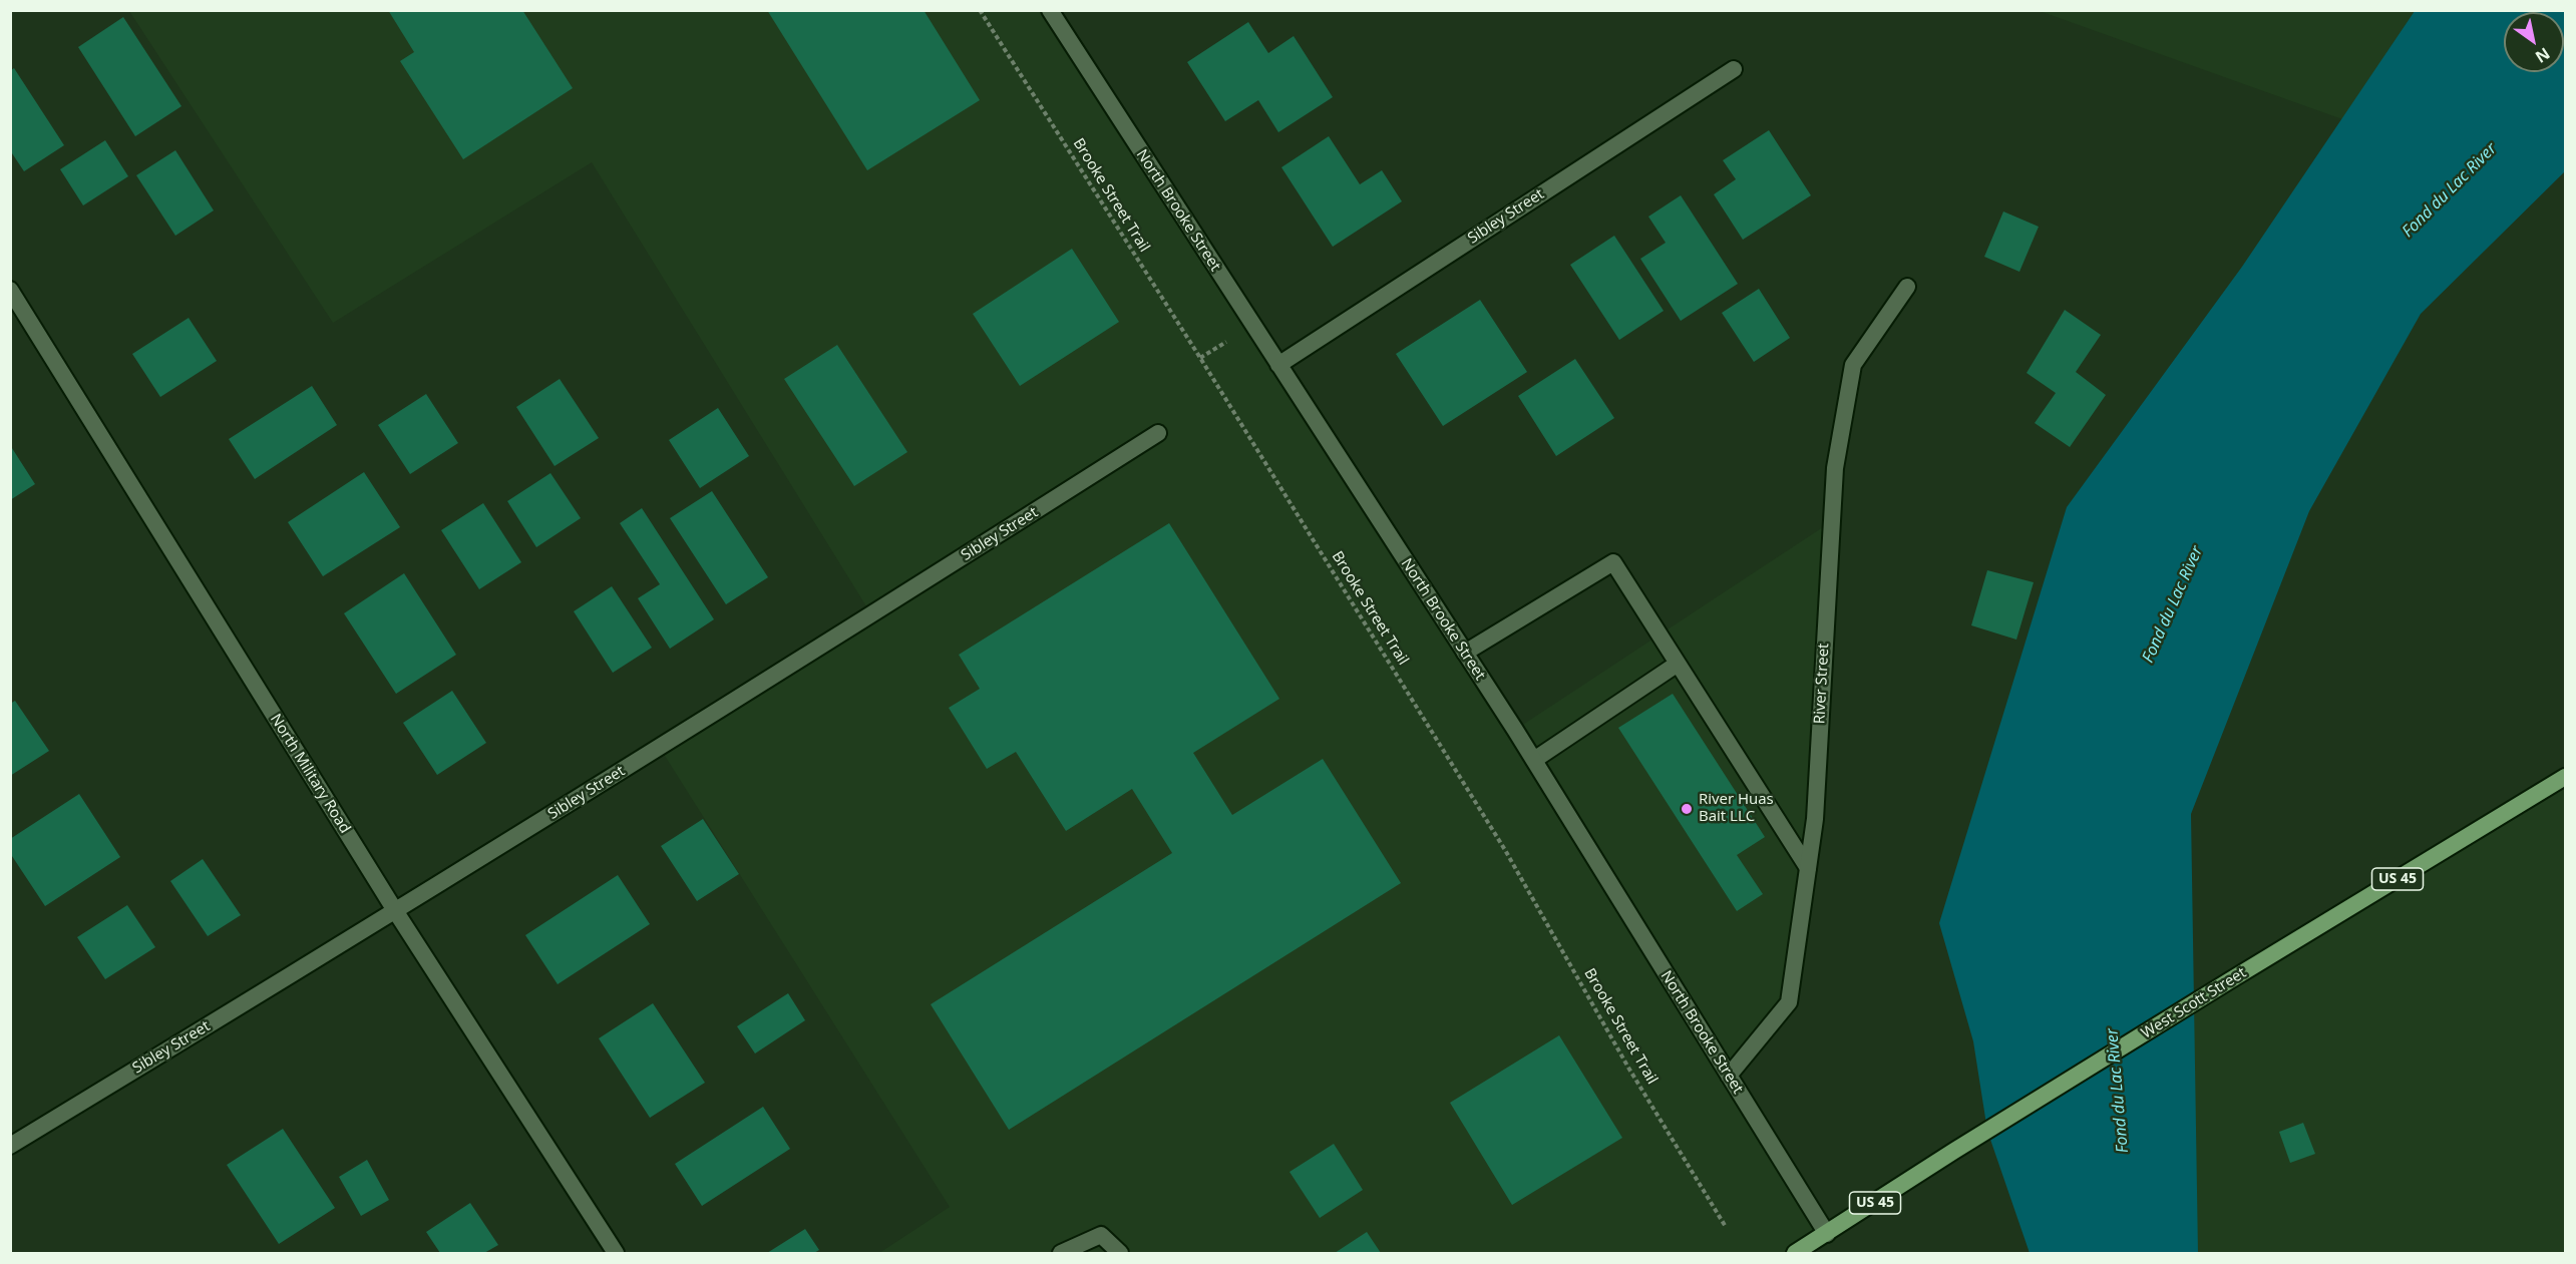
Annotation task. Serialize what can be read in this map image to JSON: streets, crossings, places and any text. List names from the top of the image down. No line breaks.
{"streets":{"main road":["US 45","West Scott Street"],"street":["North Brooke Street","Sibley Street","River Street","North Military Road"],"path":["Brooke Street Trail"]},"crossings":[["North Brooke Street","Sibley Street"],["North Brooke Street","River Street"],["North Brooke Street","West Scott Street"],["Sibley Street","North Military Road"]],"water":["Fond du Lac River"],"places":["River Huas Bait LLC"],"north":"bottom right"}
